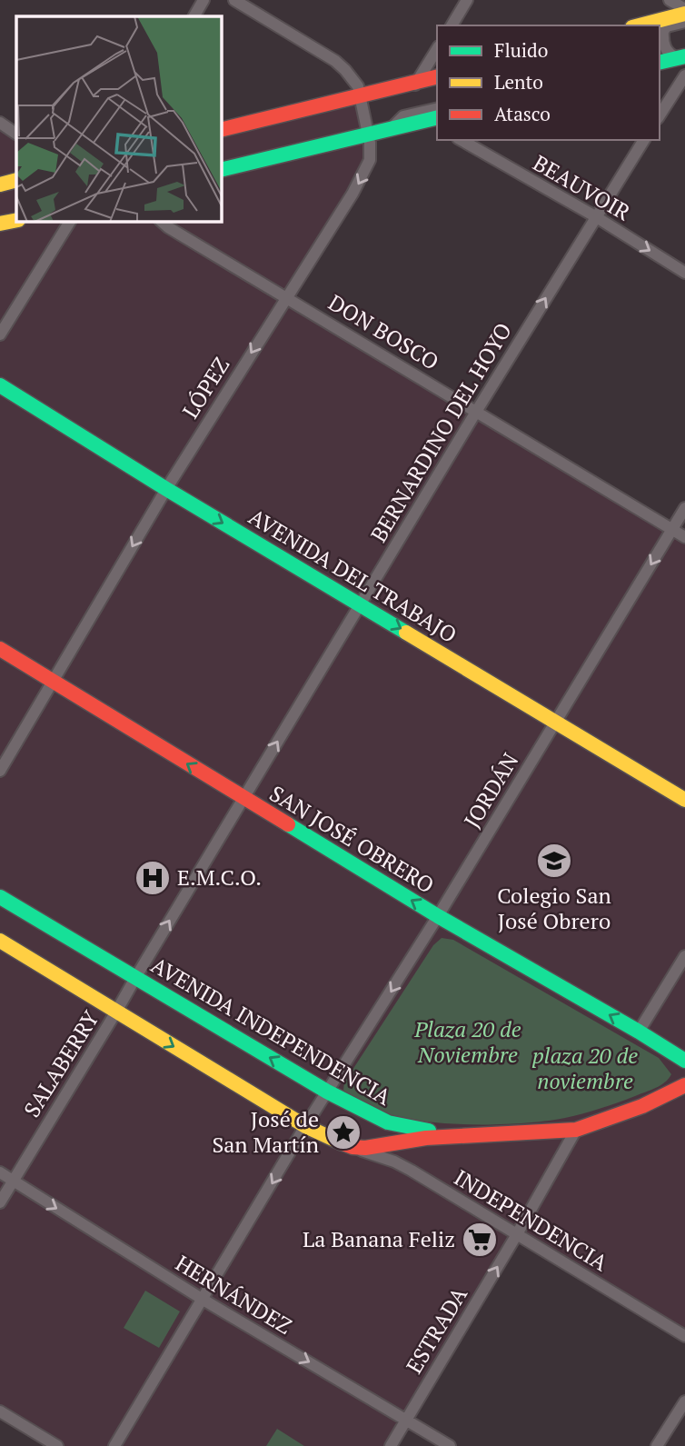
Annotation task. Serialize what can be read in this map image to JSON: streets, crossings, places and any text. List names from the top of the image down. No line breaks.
{"streets":{"street":["BEAUVOIR","DON BOSCO","LÓPEZ","BERNARDINO DEL HOYO","AVENIDA DEL TRABAJO","JORDÁN","SAN JOSÉ OBRERO","AVENIDA INDEPENDENCIA","SALABERRY","INDEPENDENCIA","HERNÁNDEZ","ESTRADA"]},"crossings":[["BEAUVOIR","BERNARDINO DEL HOYO"],["DON BOSCO","LÓPEZ"],["DON BOSCO","BERNARDINO DEL HOYO"],["DON BOSCO","JORDÁN"],["LÓPEZ","AVENIDA DEL TRABAJO"],["LÓPEZ","SAN JOSÉ OBRERO"],["BERNARDINO DEL HOYO","AVENIDA DEL TRABAJO"],["BERNARDINO DEL HOYO","SAN JOSÉ OBRERO"],["BERNARDINO DEL HOYO","AVENIDA INDEPENDENCIA"],["BERNARDINO DEL HOYO","SALABERRY"],["AVENIDA DEL TRABAJO","JORDÁN"],["JORDÁN","SAN JOSÉ OBRERO"],["JORDÁN","AVENIDA INDEPENDENCIA"],["JORDÁN","HERNÁNDEZ"],["AVENIDA INDEPENDENCIA","SALABERRY"],["SALABERRY","HERNÁNDEZ"],["INDEPENDENCIA","ESTRADA"],["HERNÁNDEZ","ESTRADA"]],"one_way":["BEAUVOIR","LÓPEZ","BERNARDINO DEL HOYO","AVENIDA DEL TRABAJO","JORDÁN","SAN JOSÉ OBRERO","HERNÁNDEZ","ESTRADA"],"parks":["Plaza 20 de Noviembre","plaza 20 de noviembre"],"places":{"school or university":["Colegio San José Obrero"],"hospital":["E.M.C.O."],"place":["José de San Martín"],"supermarket":["La Banana Feliz"]},"legend":["Fluido","Lento","Atasco"]}
